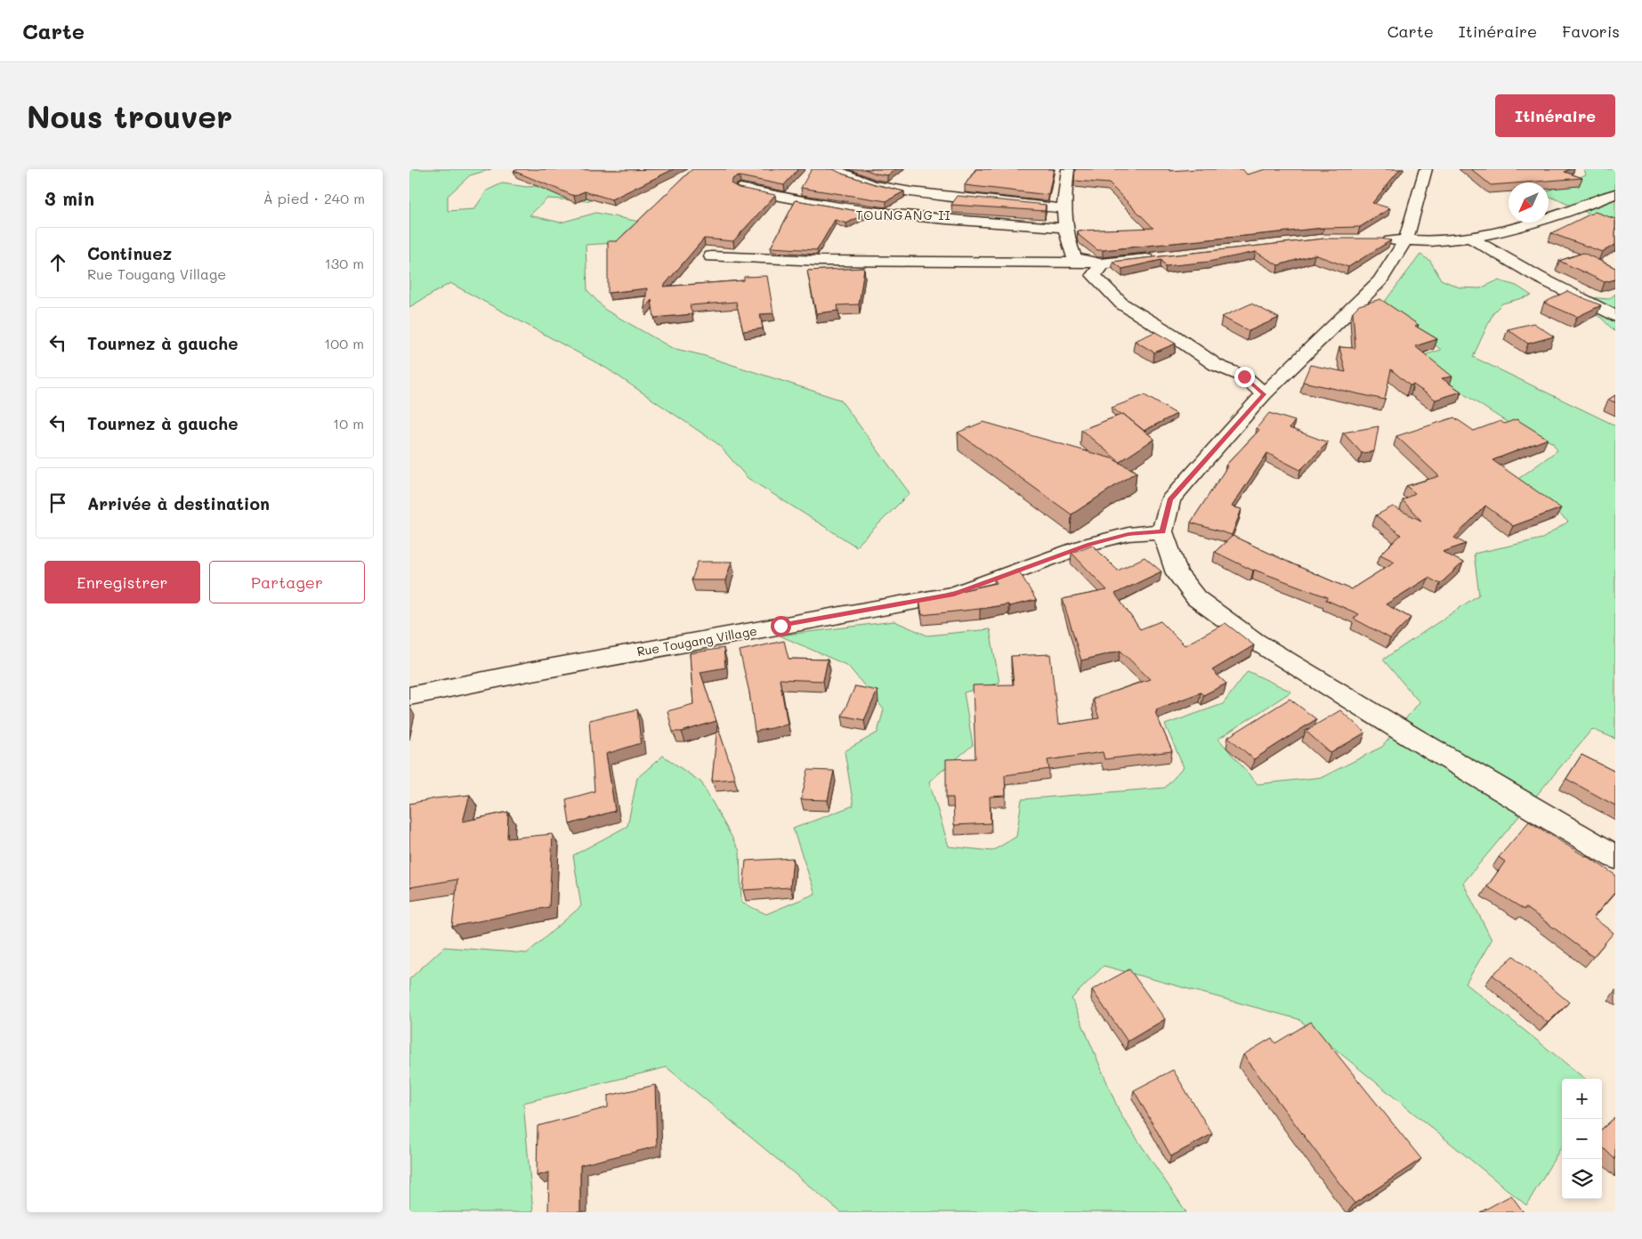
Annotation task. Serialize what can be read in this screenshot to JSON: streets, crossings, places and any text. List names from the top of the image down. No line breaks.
{"streets":{"street":["Rue Tougang Village"]},"districts":["TOUNGANG II"],"north":"bottom left","page":{"header":"Carte","nav":["Carte","Itinéraire","Favoris"],"buttons":["Itinéraire",["Enregistrer","Partager"]],"title":"Nous trouver","heading":["3 min","À pied · 240 m"],"list":[["Continuez","Rue Tougang Village","130 m"],["Tournez à gauche","100 m"],["Tournez à gauche","10 m"],"Arrivée à destination"],"map_buttons":["+","−"]}}
